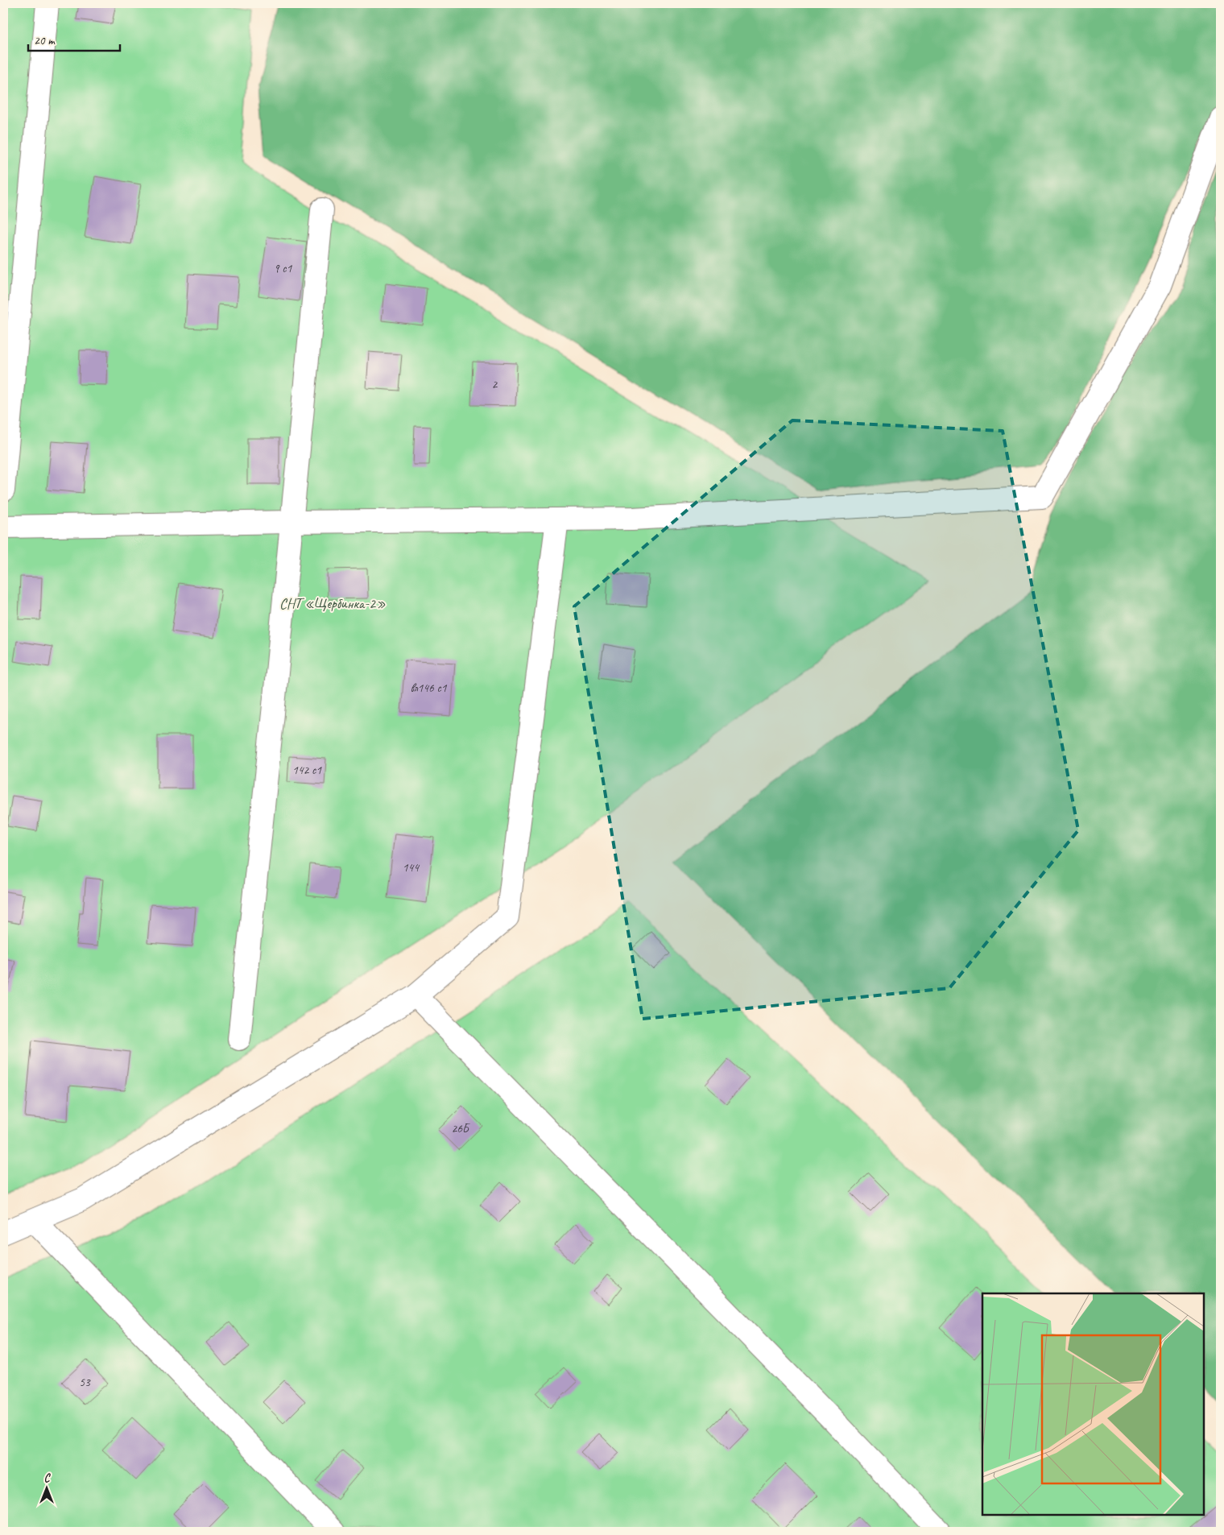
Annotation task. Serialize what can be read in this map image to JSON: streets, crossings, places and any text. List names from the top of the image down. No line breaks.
{"parks":["СНТ «Щербинка-2»"],"house_numbers":["9 с1","2","вл146 с1","142 с1","144","26Б","53"],"scale_bar":"20 m","north":"top"}
